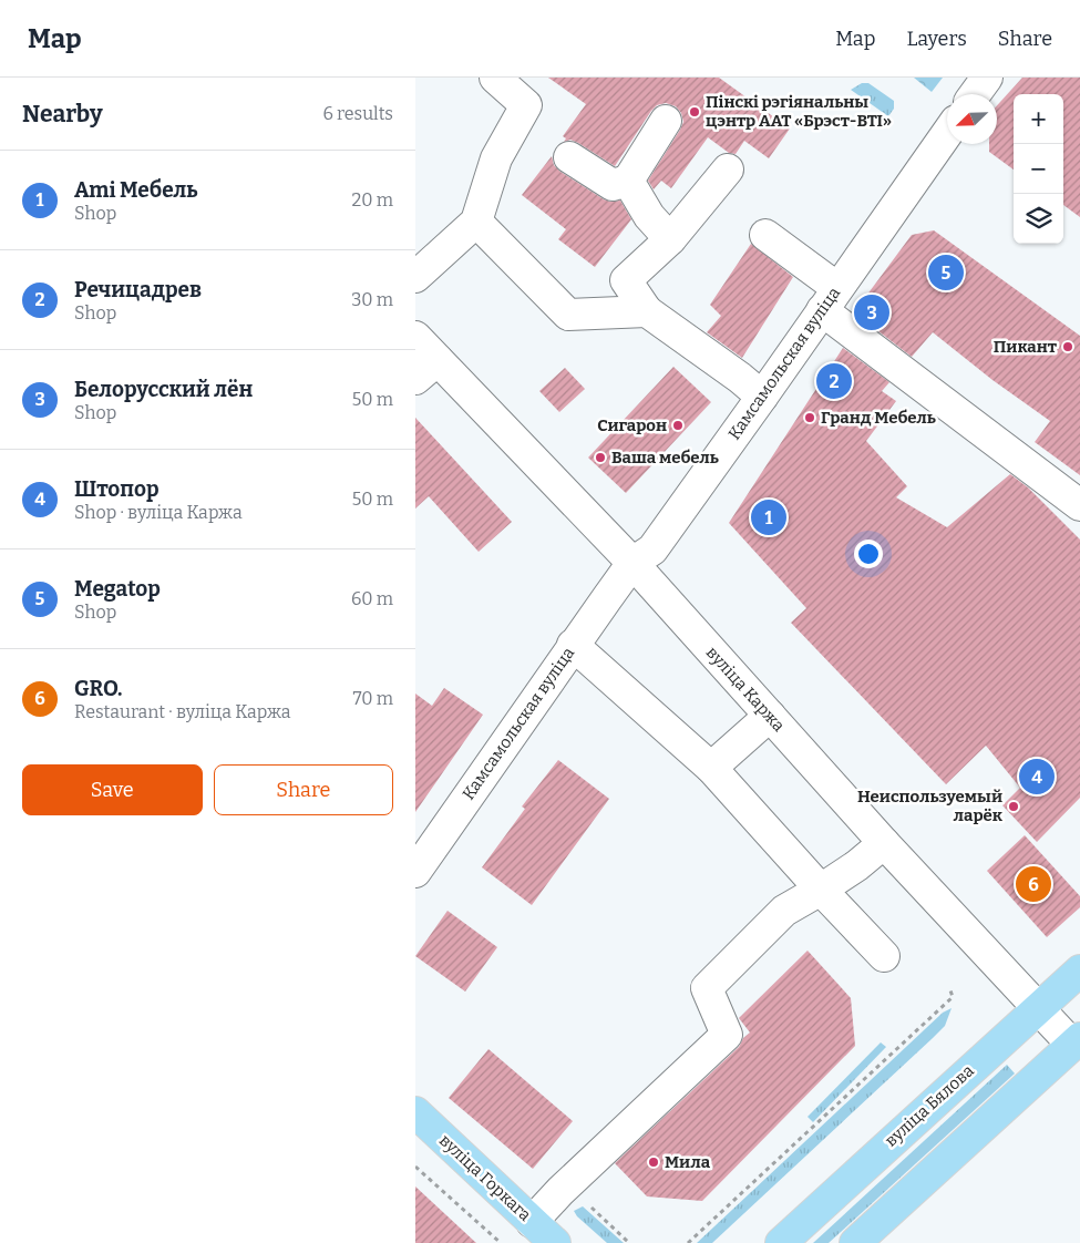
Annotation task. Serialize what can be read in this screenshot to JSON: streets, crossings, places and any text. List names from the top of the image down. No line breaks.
{"streets":{"main road":["вуліца Бялова","вуліца Горкага"],"street":["Камсамольская вуліца","вуліца Каржа"]},"crossings":[["Камсамольская вуліца","вуліца Каржа"],["вуліца Каржа","вуліца Бялова"]],"places":["Пінскі рэгіянальны цэнтр ААТ «Брэст-ВТІ»","Пикант","Гранд Мебель","Сигарон","Ваша мебель","Неиспользуемый ларёк","Мила"],"north":"bottom left","page":{"header":"Map","nav":["Map","Layers","Share"],"heading":["Nearby","6 results"],"map_buttons":["+","−"],"list":[{"mark":"1","name":"Ami Мебель","note":"Shop","value":"20 m"},{"mark":"2","name":"Речицадрев","note":"Shop","value":"30 m"},{"mark":"3","name":"Белорусский лён","note":"Shop","value":"50 m"},{"mark":"4","name":"Штопор","note":"Shop · вуліца Каржа","value":"50 m"},{"mark":"5","name":"Megatop","note":"Shop","value":"60 m"},{"mark":"6","name":"GRO.","note":"Restaurant · вуліца Каржа","value":"70 m"}],"pins":["5","3","2","1","4","6"],"buttons":["Save","Share"]}}
